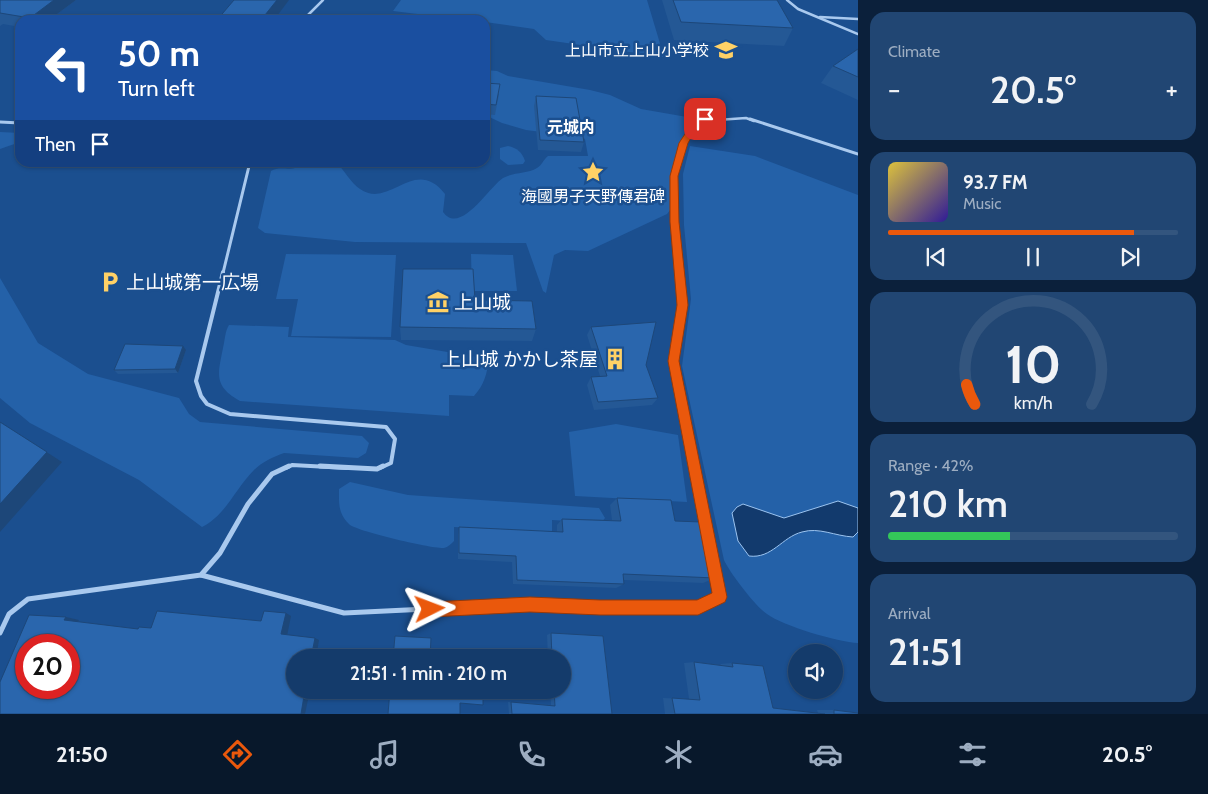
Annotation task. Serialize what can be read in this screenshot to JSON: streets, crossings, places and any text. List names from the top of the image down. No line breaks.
{"districts":["元城内"],"places":{"school or university":["上山市立上山小学校"],"place":["海國男子天野傳君碑"],"parking":["上山城第一広場"],"museum":["上山城"],"building":["上山城 かかし茶屋"]},"page":{"tile":["Climate",["Range · 42%","210 km"],["Arrival","21:51"]],"turn":["50 m","Turn left"],"heat":["−","20.5°","+"],"then":"Then","song":["93.7 FM","Music"],"limit":"20","trip":"21:51 · 1 min · 210 m","tabs":["21:50","20.5°"],"gauge":["10","km/h"]}}
